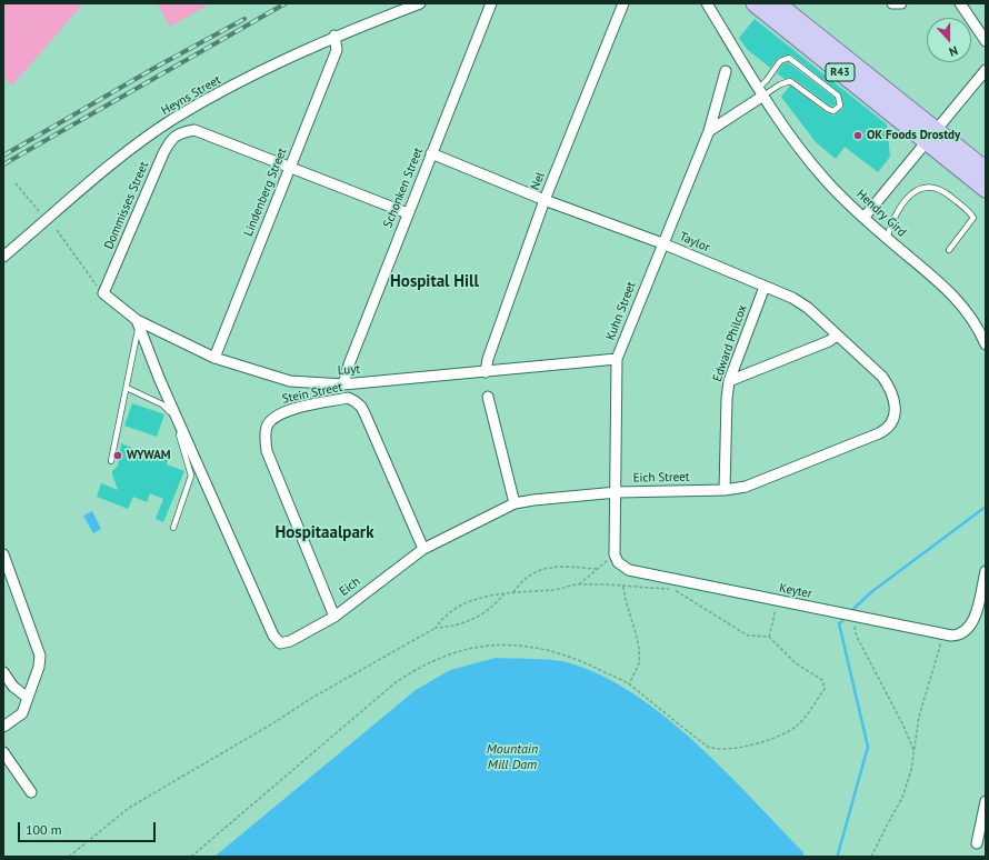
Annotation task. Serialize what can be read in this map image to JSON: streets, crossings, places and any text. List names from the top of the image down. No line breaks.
{"streets":{"main road":["R43"],"street":["Heyns Street","Nel","Schonken Street","Lindenberg Street","Dommisses Street","Hendry Gird","Taylor","Kuhn Street","Edward Philcox","Luyt","Stein Street","Eich Street","Eich","Keyter"]},"crossings":[["Heyns Street","Lindenberg Street"],["Nel","Taylor"],["Nel","Luyt"],["Schonken Street","Taylor"],["Schonken Street","Luyt"],["Lindenberg Street","Dommisses Street"],["Lindenberg Street","Luyt"],["Dommisses Street","Luyt"],["Taylor","Kuhn Street"],["Taylor","Edward Philcox"],["Taylor","Eich Street"],["Kuhn Street","Luyt"],["Kuhn Street","Eich Street"],["Kuhn Street","Keyter"],["Edward Philcox","Eich Street"],["Luyt","Eich"],["Stein Street","Eich Street"],["Stein Street","Eich"],["Eich Street","Eich"]],"districts":["Hospital Hill","Hospitaalpark"],"water":["Mountain Mill Dam"],"places":["OK Foods Drostdy","WYWAM"],"scale_bar":"100 m","north":"bottom"}
